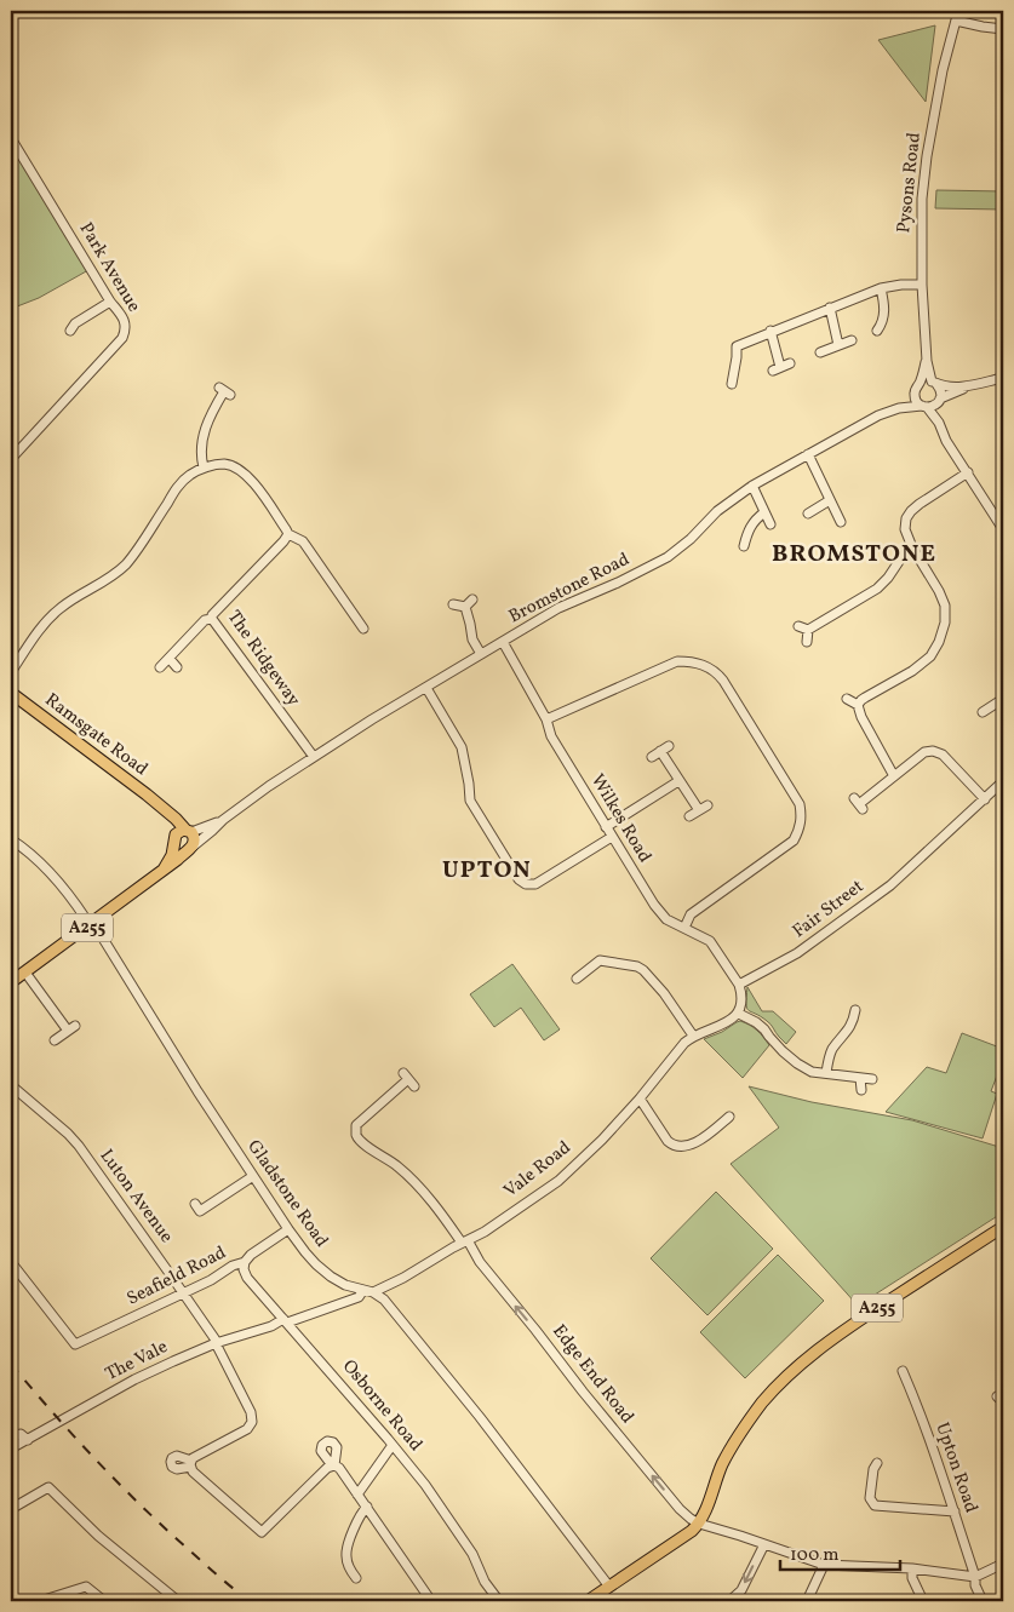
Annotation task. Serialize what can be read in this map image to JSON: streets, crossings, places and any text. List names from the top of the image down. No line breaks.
{"streets":{"main road":["Ramsgate Road","A255"],"street":["Pysons Road","Park Avenue","Bromstone Road","The Ridgeway","Wilkes Road","Fair Street","Vale Road","Gladstone Road","Luton Avenue","Seafield Road","The Vale","Edge End Road","Osborne Road","Upton Road"]},"crossings":[["Pysons Road","Bromstone Road"],["Bromstone Road","The Ridgeway"],["Bromstone Road","Ramsgate Road"],["Bromstone Road","Wilkes Road"],["Bromstone Road","A255"],["Ramsgate Road","A255"],["Wilkes Road","Fair Street"],["A255","Gladstone Road"],["A255","Edge End Road"],["Vale Road","Gladstone Road"],["Vale Road","Edge End Road"],["Gladstone Road","Seafield Road"],["Luton Avenue","Seafield Road"],["Luton Avenue","The Vale"],["Seafield Road","Osborne Road"],["The Vale","Osborne Road"]],"one_way":["Edge End Road"],"districts":["BROMSTONE","UPTON"],"scale_bar":"100 m"}
